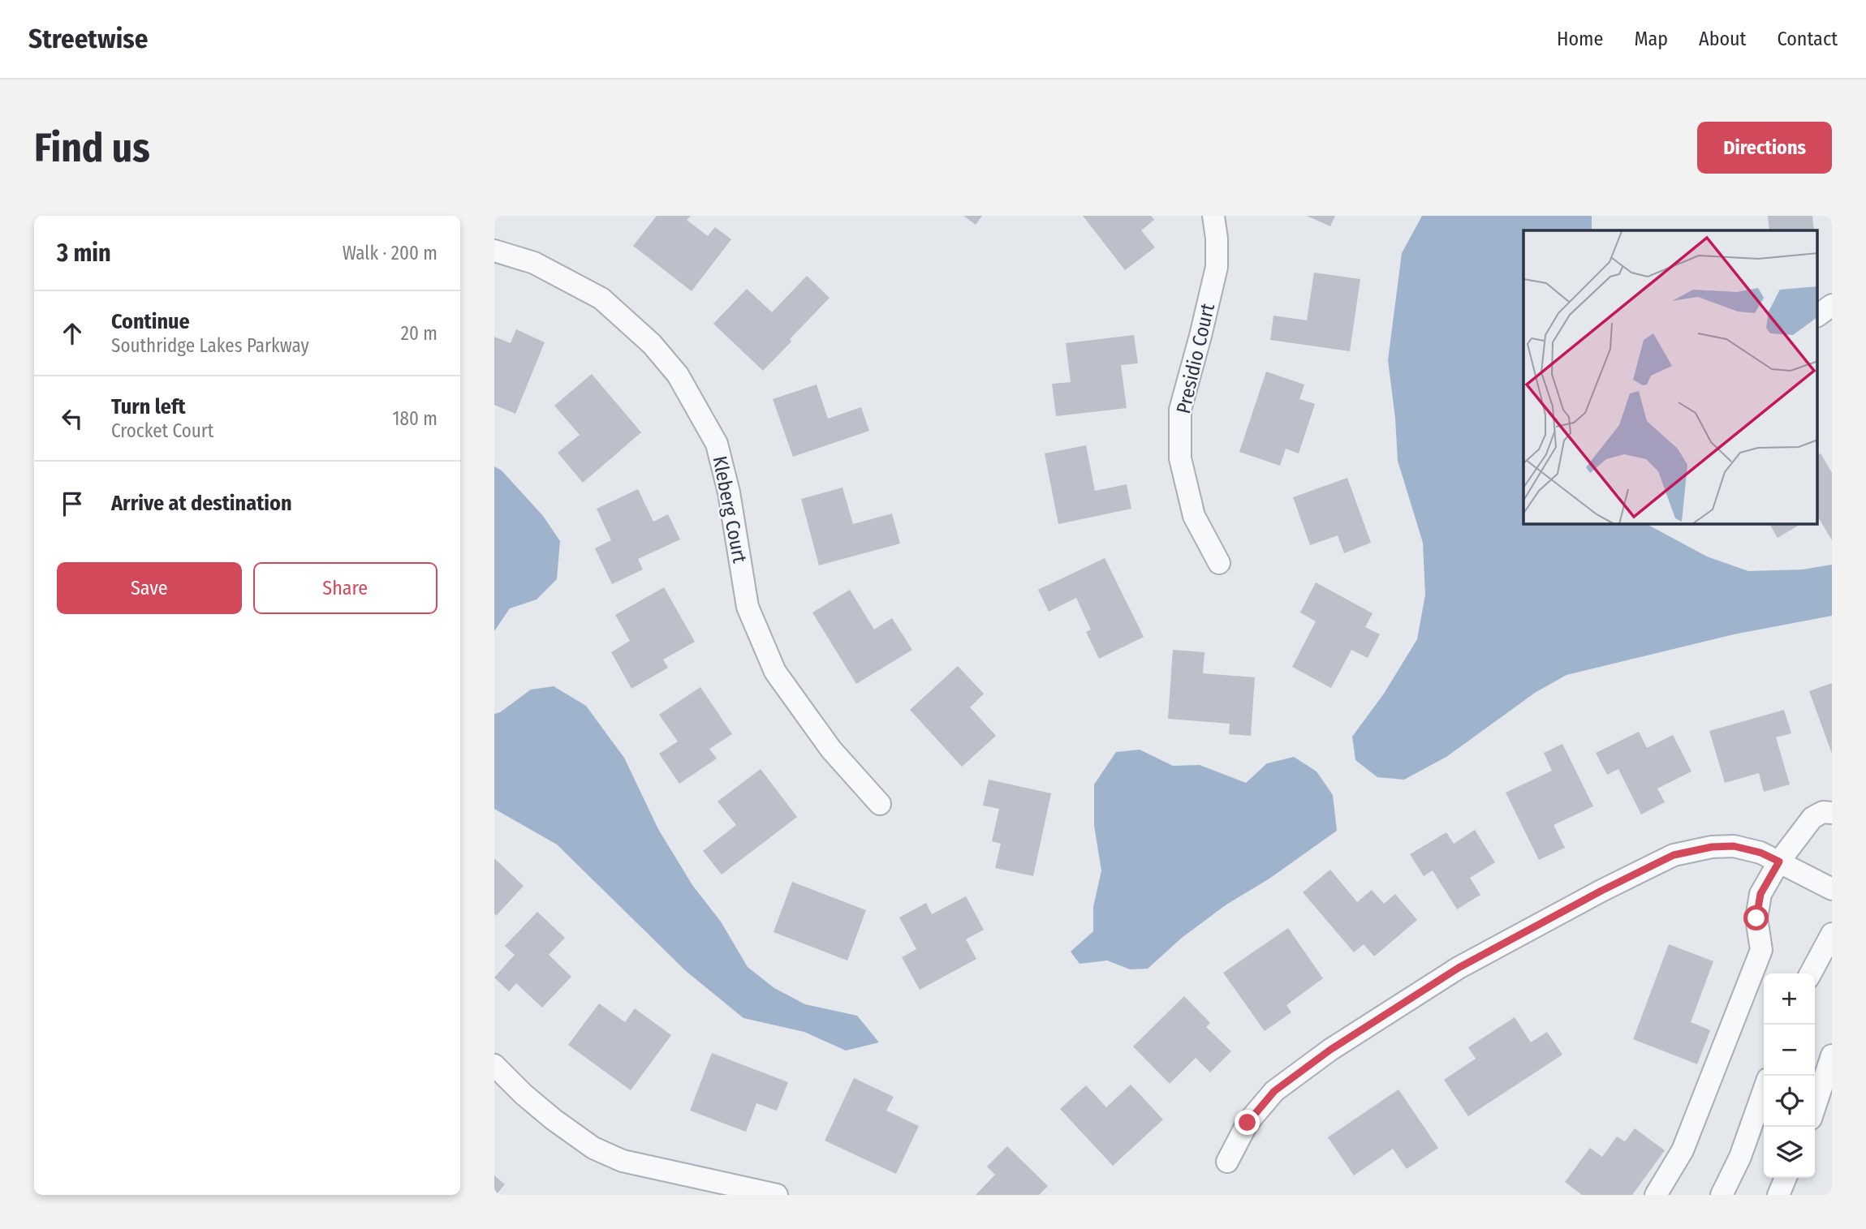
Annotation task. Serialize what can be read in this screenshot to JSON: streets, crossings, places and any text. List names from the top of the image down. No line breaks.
{"streets":{"street":["Presidio Court","Kleberg Court"]},"page":{"header":"Streetwise","nav":["Home","Map","About","Contact"],"buttons":["Directions",["Save","Share"]],"title":"Find us","heading":["3 min","Walk · 200 m"],"list":[["Continue","Southridge Lakes Parkway","20 m"],["Turn left","Crocket Court","180 m"],"Arrive at destination"],"map_buttons":["+","−"]}}
